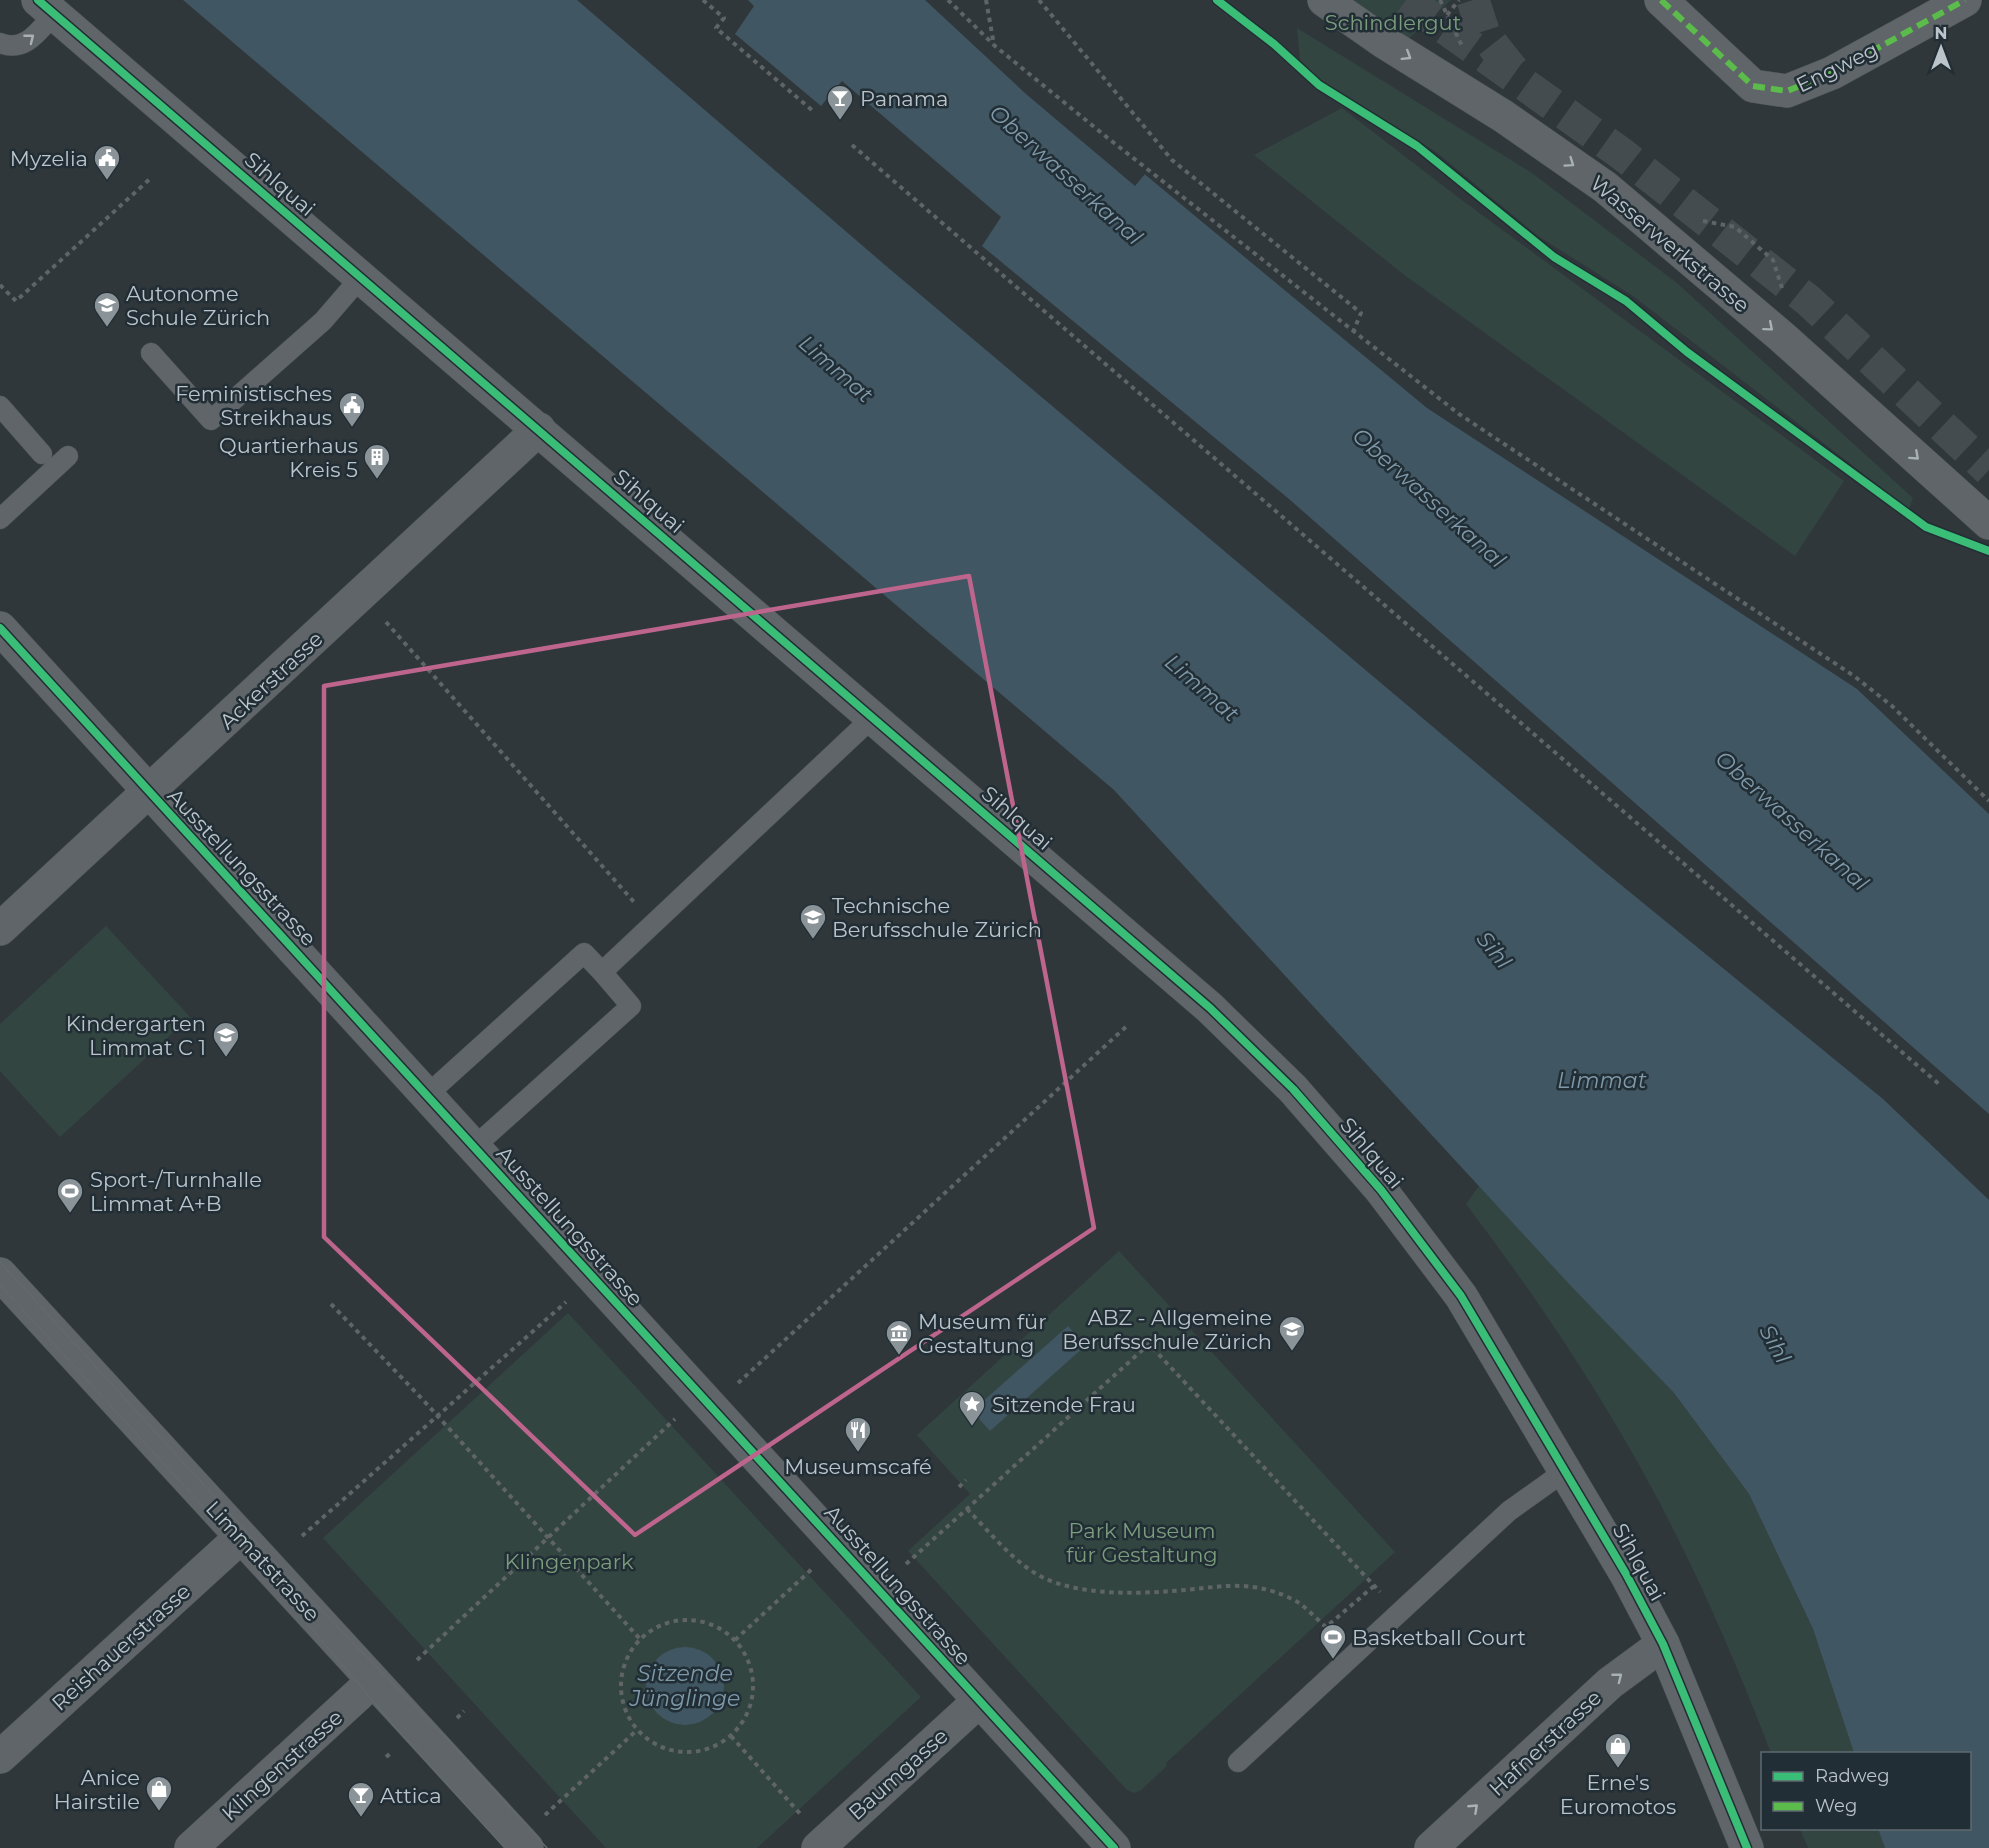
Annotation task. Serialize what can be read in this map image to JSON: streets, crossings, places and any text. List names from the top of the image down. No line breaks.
{"streets":{"street":["Engweg","Sihlquai","Wasserwerkstrasse","Ackerstrasse","Ausstellungsstrasse","Limmatstrasse","Reishauerstrasse","Hafnerstrasse","Klingenstrasse","Baumgasse"]},"crossings":[["Sihlquai","Ackerstrasse"],["Sihlquai","Hafnerstrasse"],["Ackerstrasse","Ausstellungsstrasse"],["Ausstellungsstrasse","Baumgasse"],["Limmatstrasse","Reishauerstrasse"],["Limmatstrasse","Klingenstrasse"]],"one_way":["Wasserwerkstrasse","Hafnerstrasse"],"water":["Oberwasserkanal","Limmat","Sihl","Sitzende Jünglinge"],"parks":["Schindlergut","Park Museum für Gestaltung","Klingenpark"],"places":{"bar":["Panama","Attica"],"public building":["Myzelia","Feministisches Streikhaus"],"school or university":["Autonome Schule Zürich","Technische Berufsschule Zürich","Kindergarten Limmat C 1","ABZ - Allgemeine Berufsschule Zürich"],"building":["Quartierhaus Kreis 5"],"sports":["Sport-/Turnhalle Limmat A+B","Basketball Court"],"museum":["Museum für Gestaltung"],"place":["Sitzende Frau"],"restaurant":["Museumscafé"],"shop":["Erne's Euromotos","Anice Hairstile"]},"legend":["Radweg","Weg"],"north":"top"}
